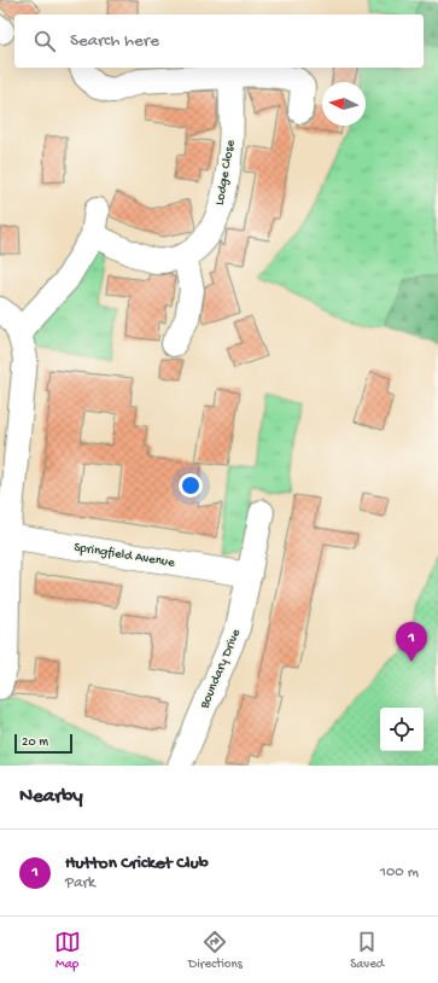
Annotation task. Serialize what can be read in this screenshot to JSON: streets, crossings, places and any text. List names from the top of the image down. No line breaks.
{"streets":{"street":["Lodge Close","Springfield Avenue","Boundary Drive"]},"crossings":[["Springfield Avenue","Boundary Drive"]],"scale_bar":"20 m","north":"left","page":{"search":"Search here","pins":"1","scale":"20 m","heading":"Nearby","list":[{"mark":"1","name":"Hutton Cricket Club","note":"Park","value":"100 m"}],"nav":["Map","Directions","Saved"]}}
